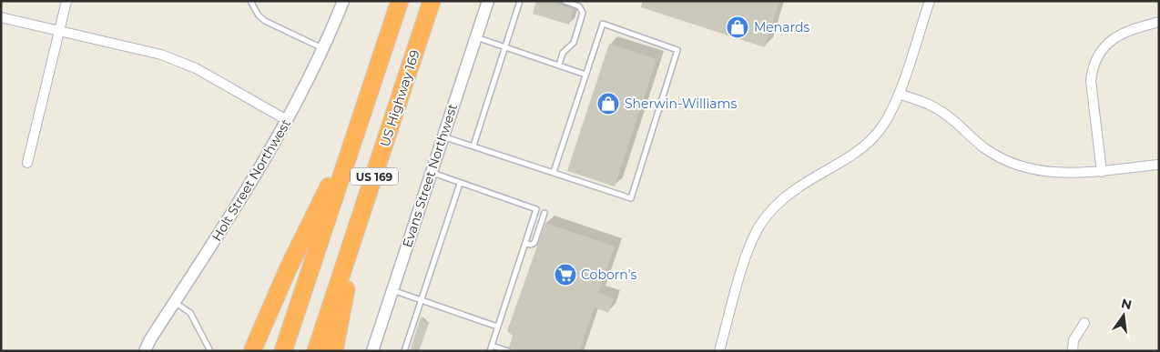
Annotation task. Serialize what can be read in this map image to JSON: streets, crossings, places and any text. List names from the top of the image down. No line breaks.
{"streets":{"highway":["US Highway 169","US 169"],"street":["Evans Street Northwest","Holt Street Northwest"]},"places":{"shop":["Menards","Sherwin-Williams"],"supermarket":["Coborn's"]},"north":"top"}
